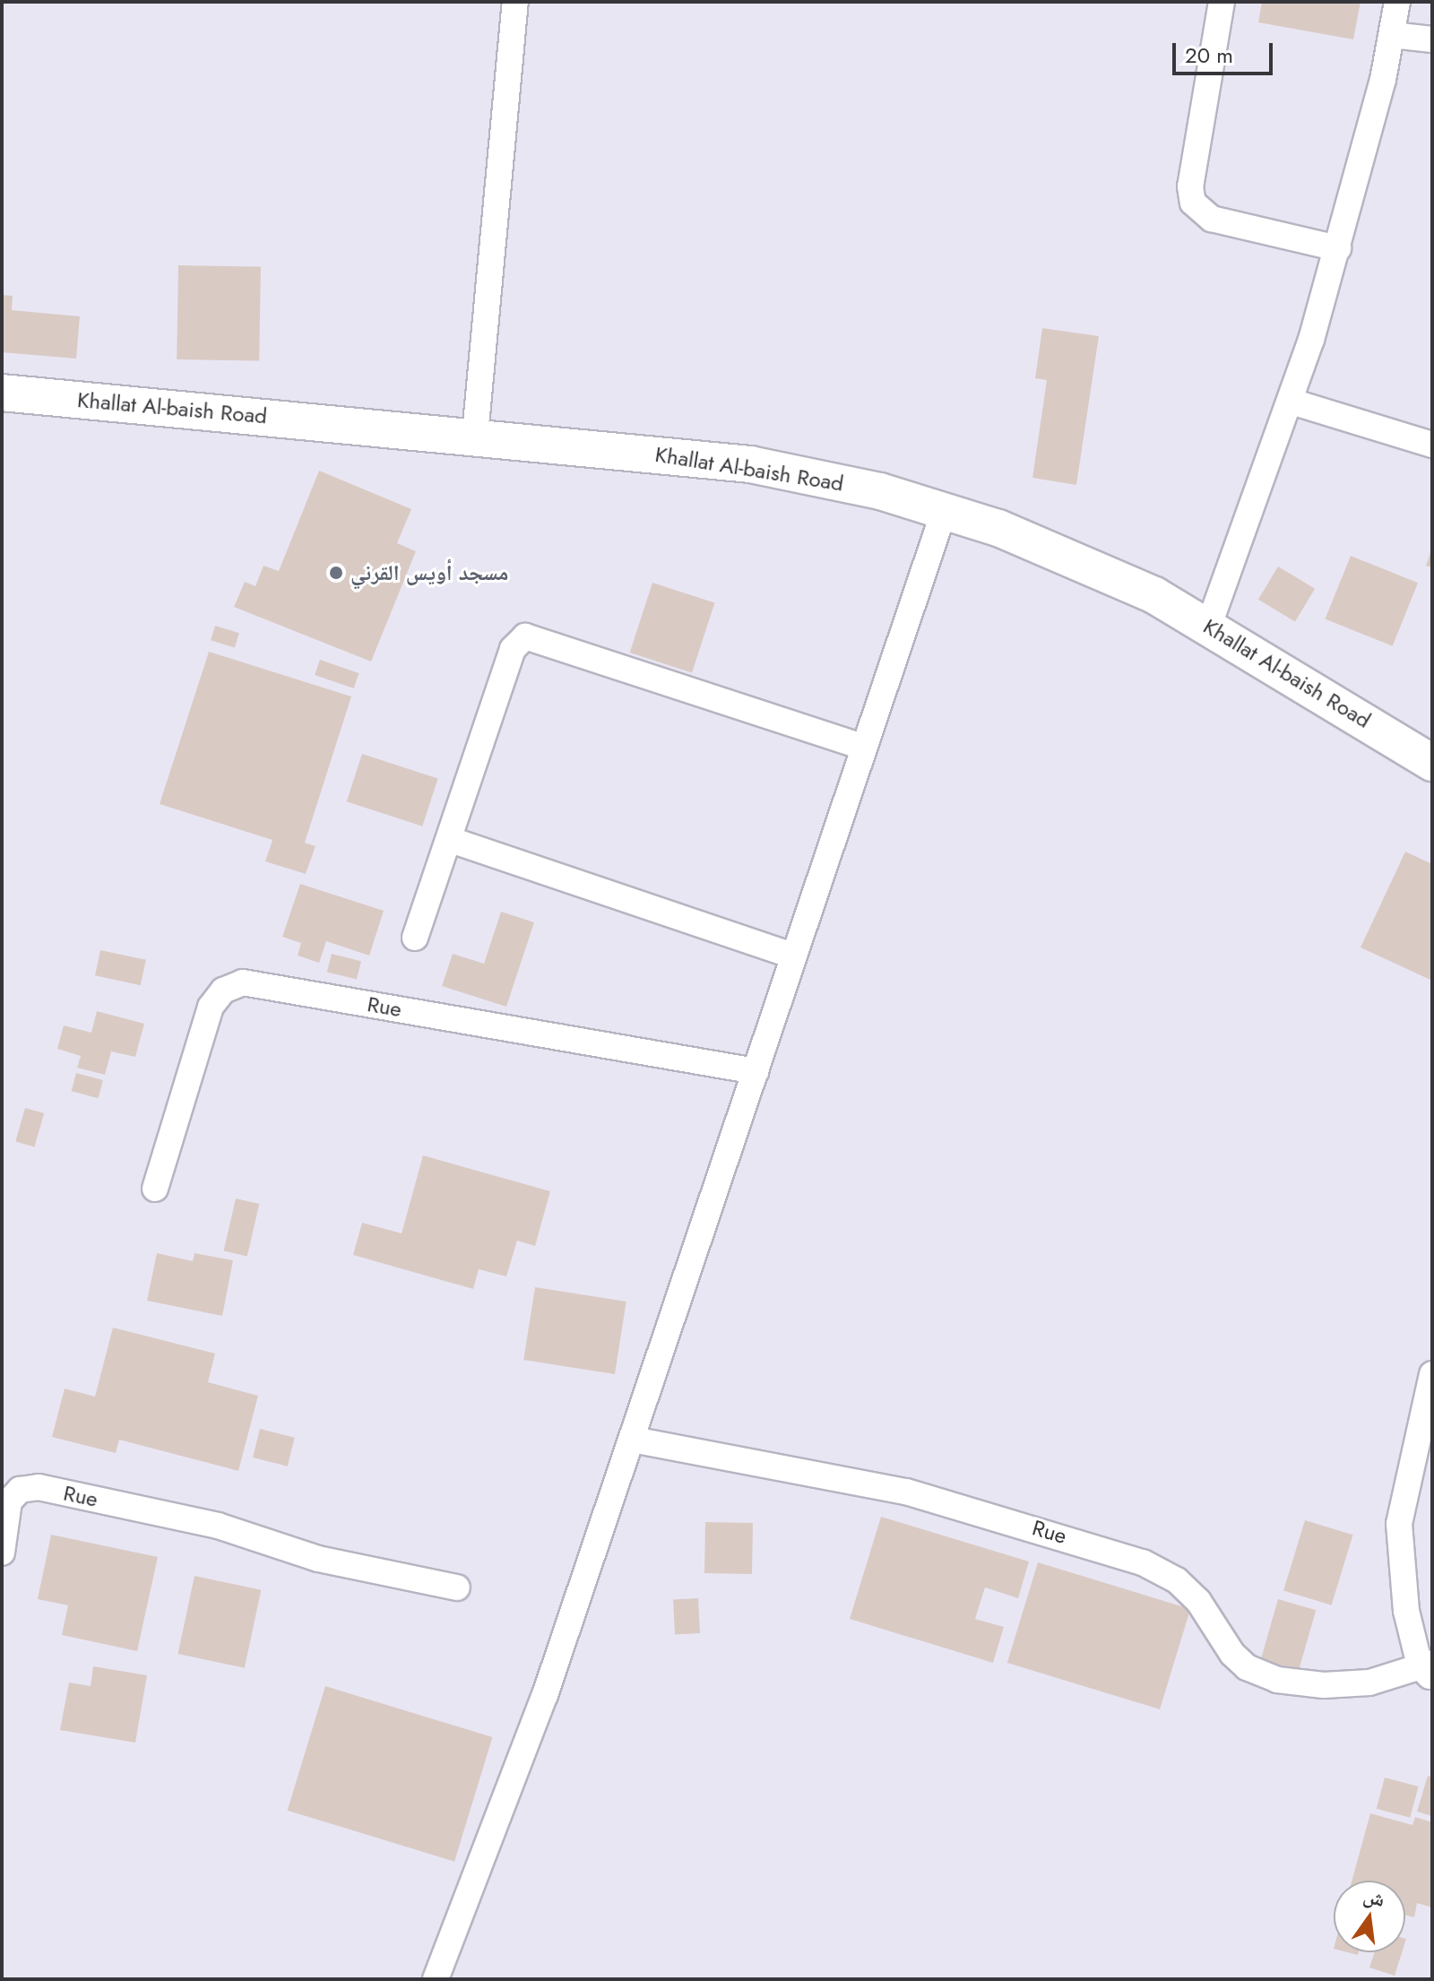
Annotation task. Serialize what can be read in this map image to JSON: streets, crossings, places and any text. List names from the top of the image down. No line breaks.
{"streets":{"street":["Khallat Al-baish Road","Rue"]},"places":["مسجد أويس القرني"],"scale_bar":"20 m","north":"top"}
